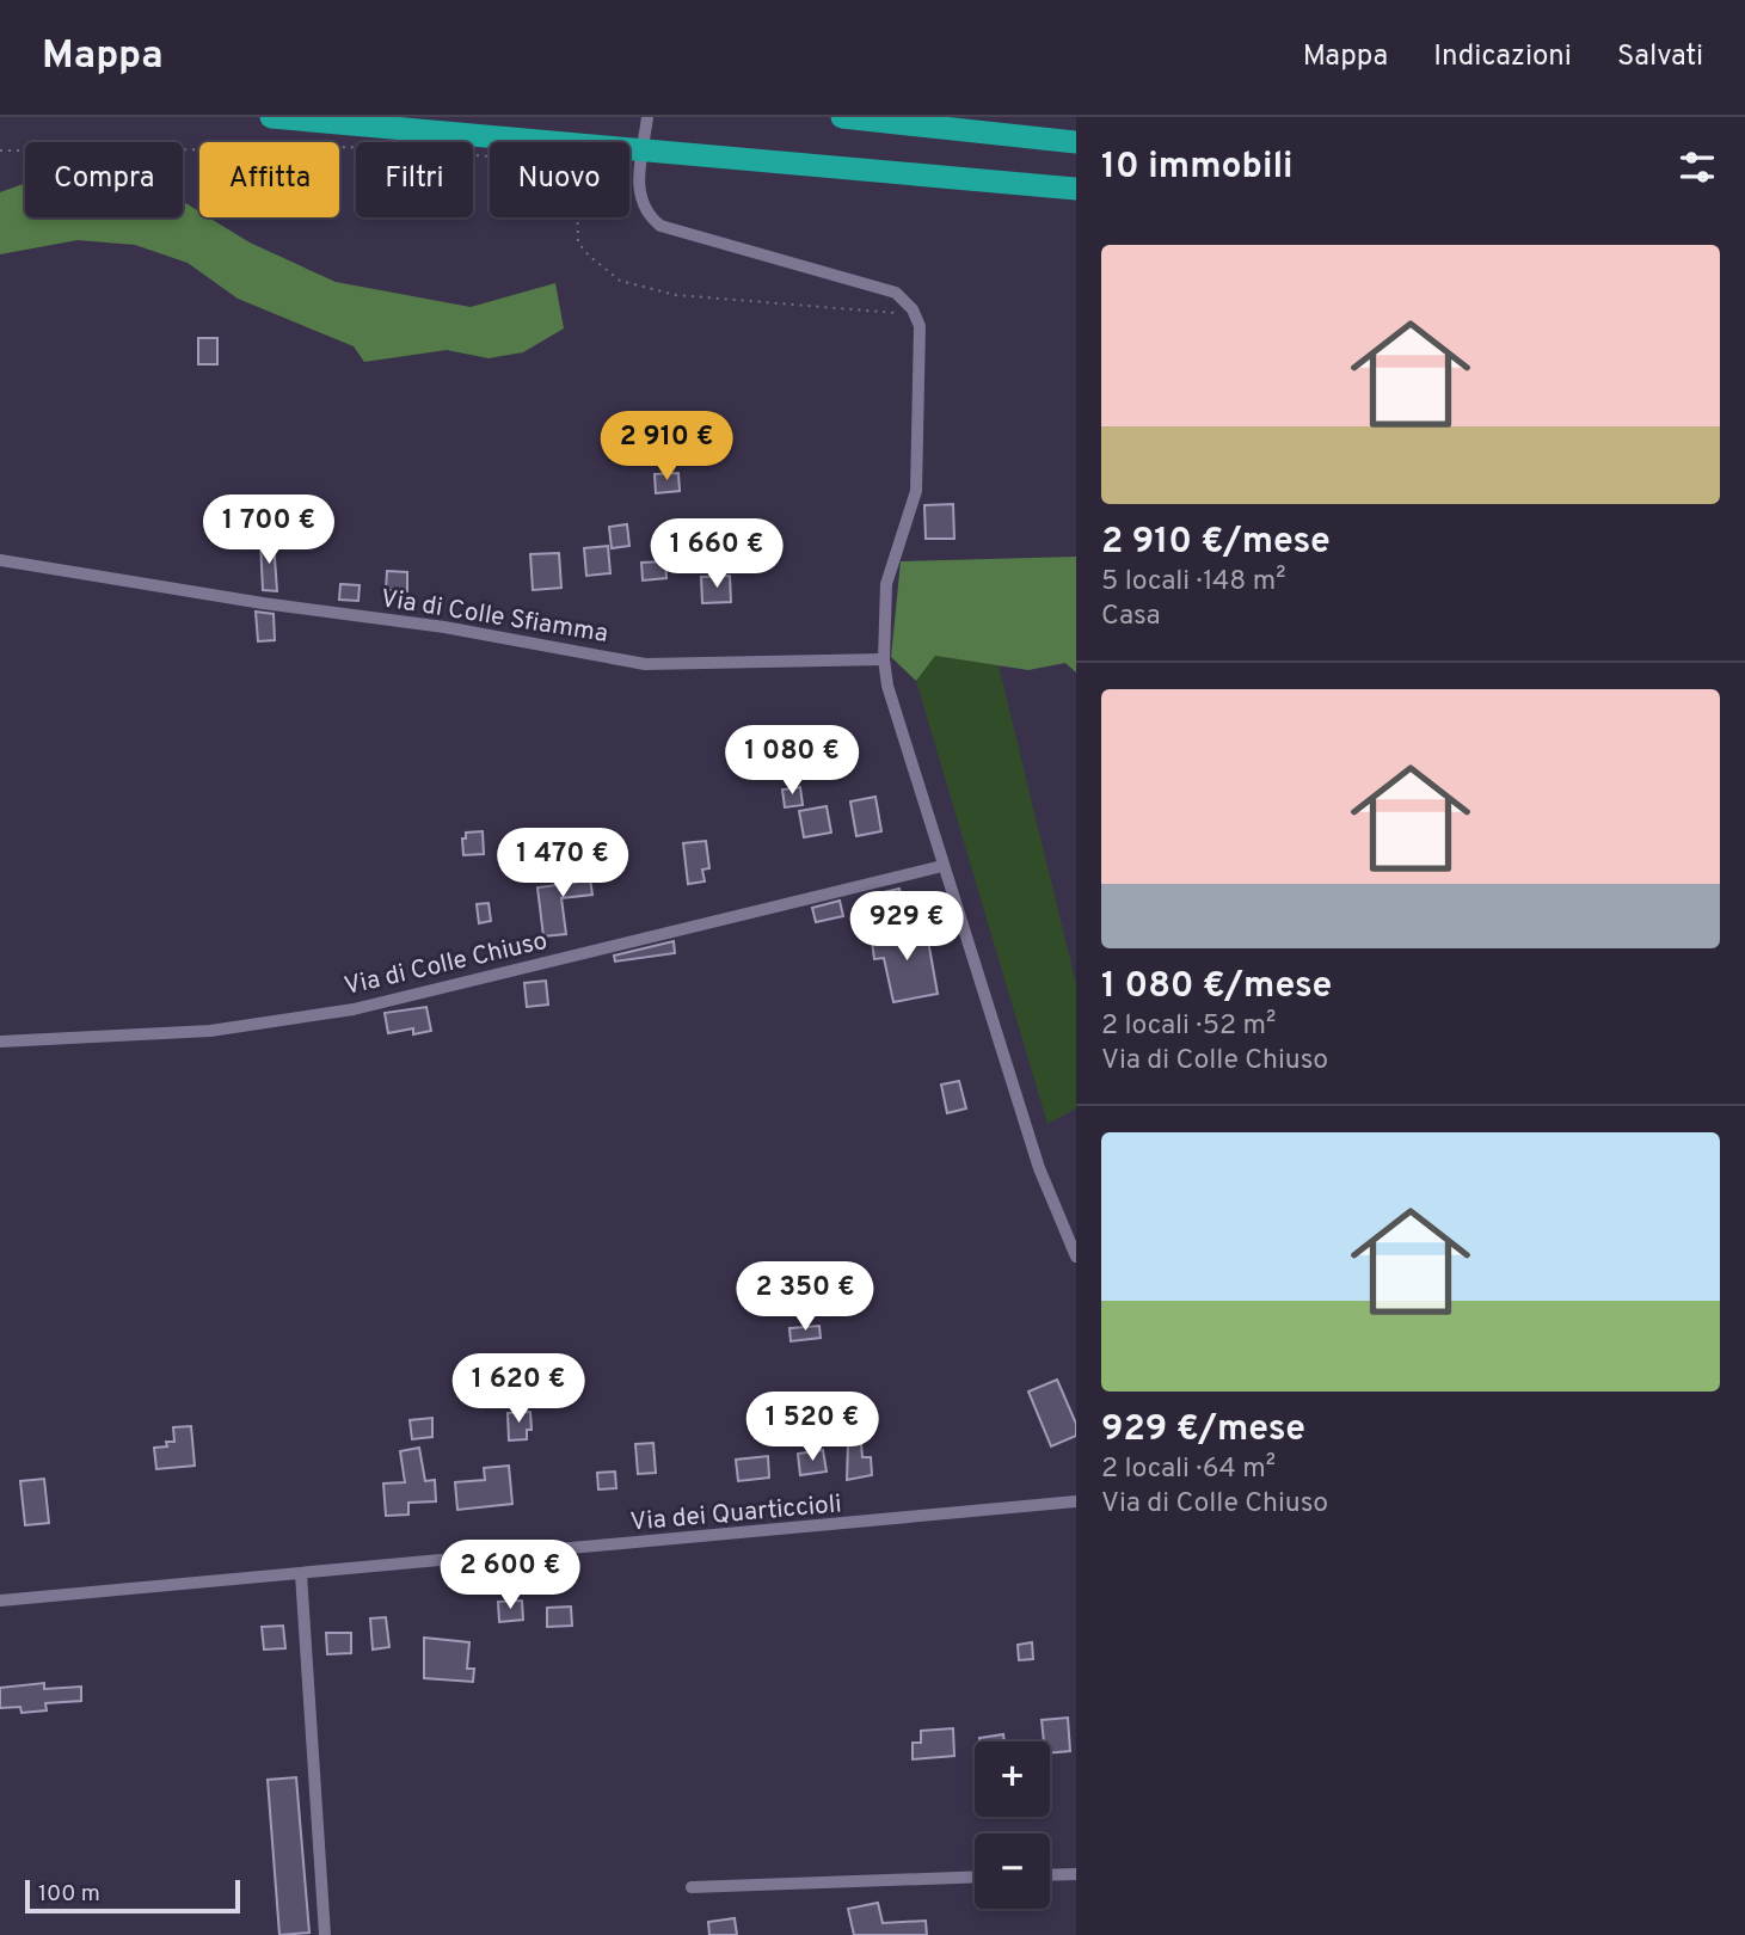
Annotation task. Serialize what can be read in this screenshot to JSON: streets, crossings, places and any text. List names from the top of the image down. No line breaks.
{"streets":{"street":["Via di Colle Sfiamma","Via di Colle Chiuso","Via dei Quarticcioli"]},"scale_bar":"100 m","page":{"header":"Mappa","nav":["Mappa","Indicazioni","Salvati"],"heading":"10 immobili","chip":["Compra","Affitta","Filtri","Nuovo"],"list":[{"name":"2 910 €/mese","note":"5 locali · 148 m² · Casa"},{"name":"1 080 €/mese","note":"2 locali · 52 m² · Via di Colle Chiuso"},{"name":"929 €/mese","note":"2 locali · 64 m² · Via di Colle Chiuso"}],"price":["2 910 €","1 700 €","1 660 €","1 080 €","1 470 €","929 €","2 350 €","1 620 €","1 520 €","2 600 €"],"map_buttons":["+","−"],"scale":"100 m"}}
